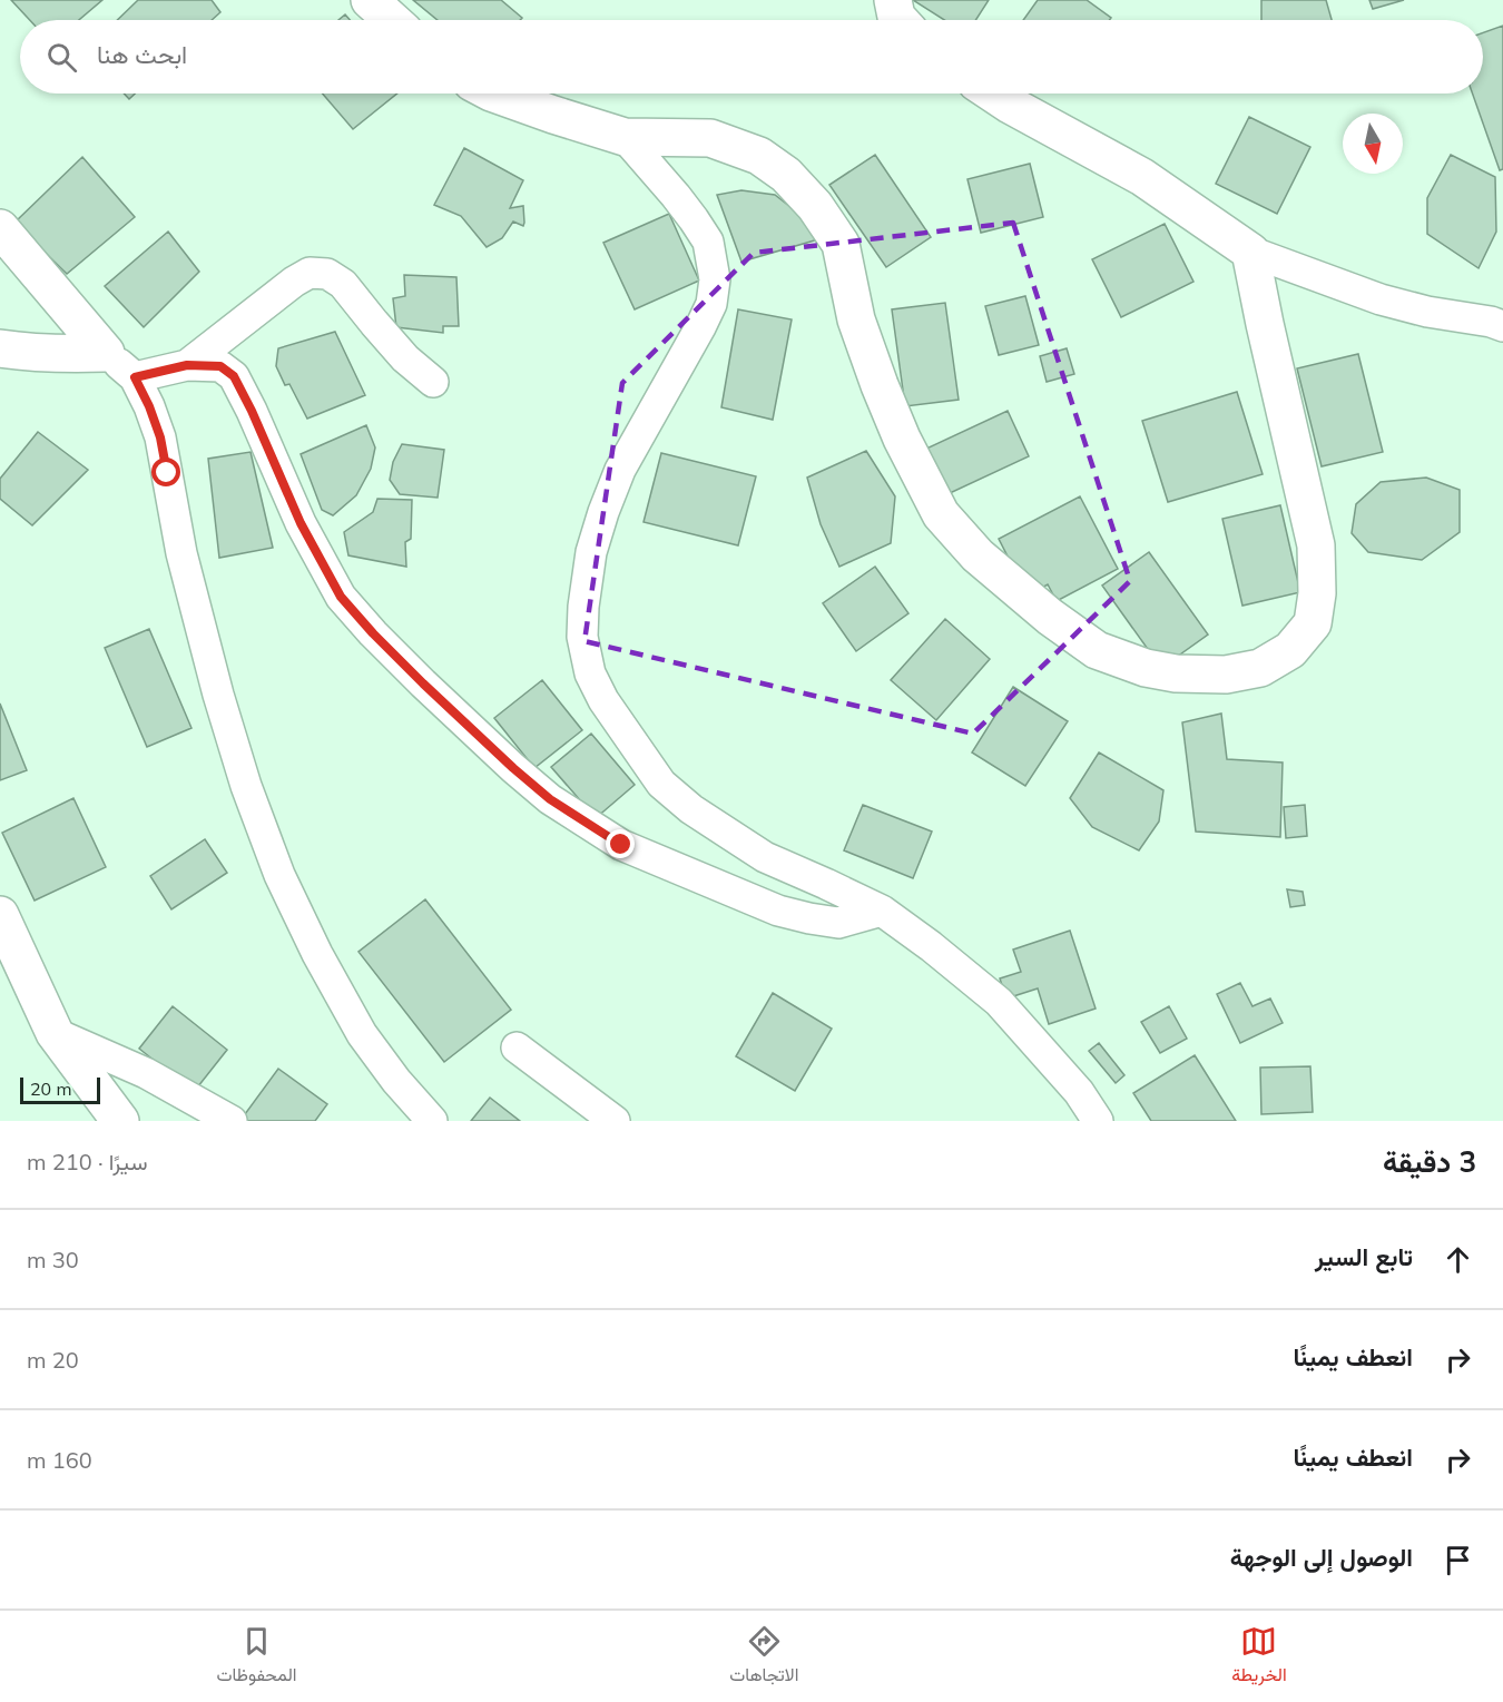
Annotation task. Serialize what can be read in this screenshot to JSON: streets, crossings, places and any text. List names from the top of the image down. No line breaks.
{"scale_bar":"20 m","north":"bottom","page":{"search":"ابحث هنا","scale":"20 m","heading":["3 دقيقة","سيرًا · 210 m"],"list":[["تابع السير","30 m"],["انعطف يمينًا","20 m"],["انعطف يمينًا","160 m"],"الوصول إلى الوجهة"],"nav":["الخريطة","الاتجاهات","المحفوظات"]}}
